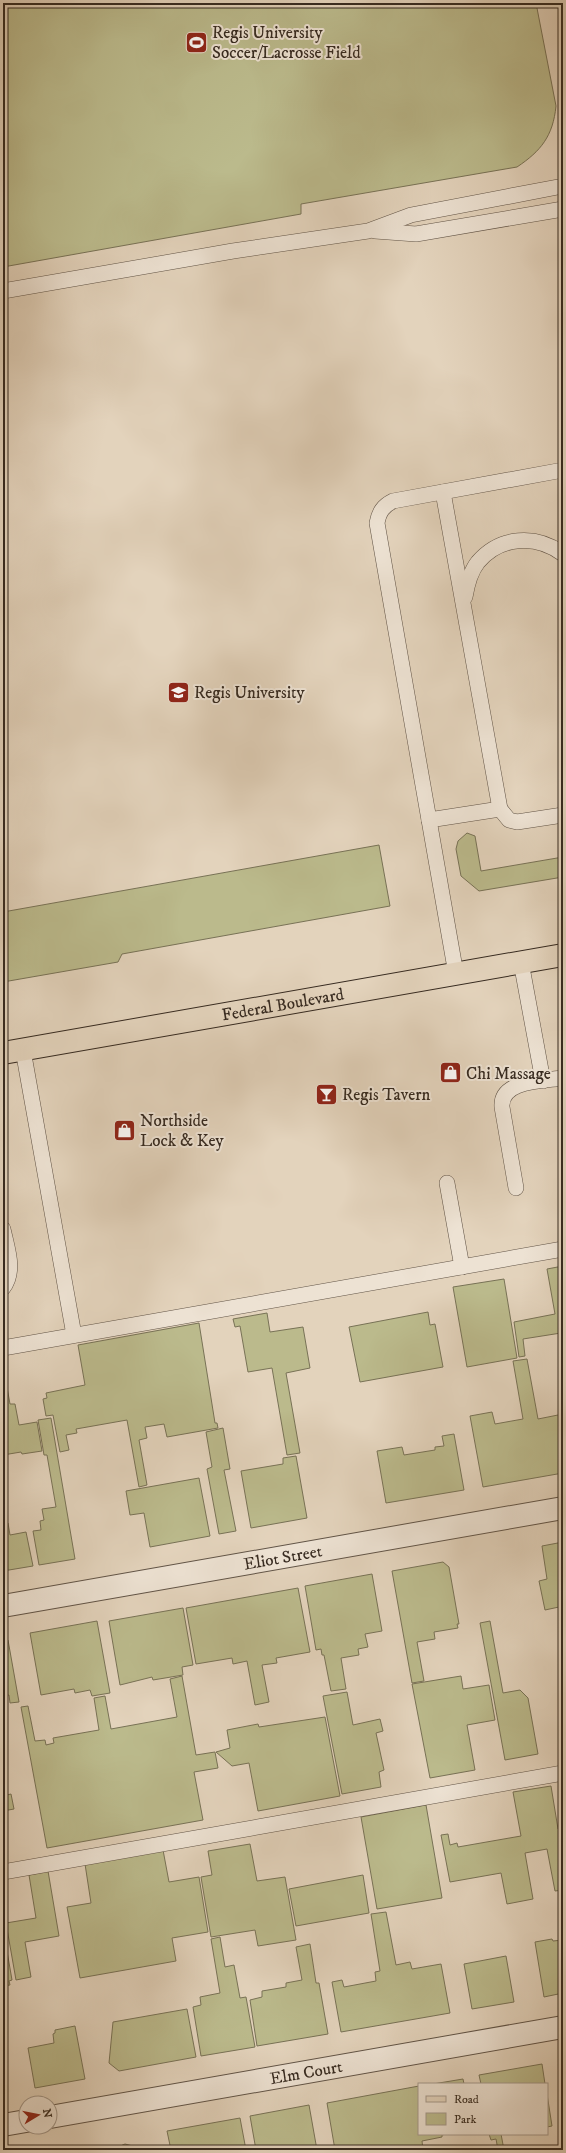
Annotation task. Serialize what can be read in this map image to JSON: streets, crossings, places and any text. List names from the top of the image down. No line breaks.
{"streets":{"main road":["Federal Boulevard"],"street":["Eliot Street","Elm Court"]},"places":{"sports":["Regis University Soccer/Lacrosse Field"],"school or university":["Regis University"],"shop":["Chi Massage","Northside Lock & Key"],"bar":["Regis Tavern"]},"legend":["Road","Park"],"north":"right"}
